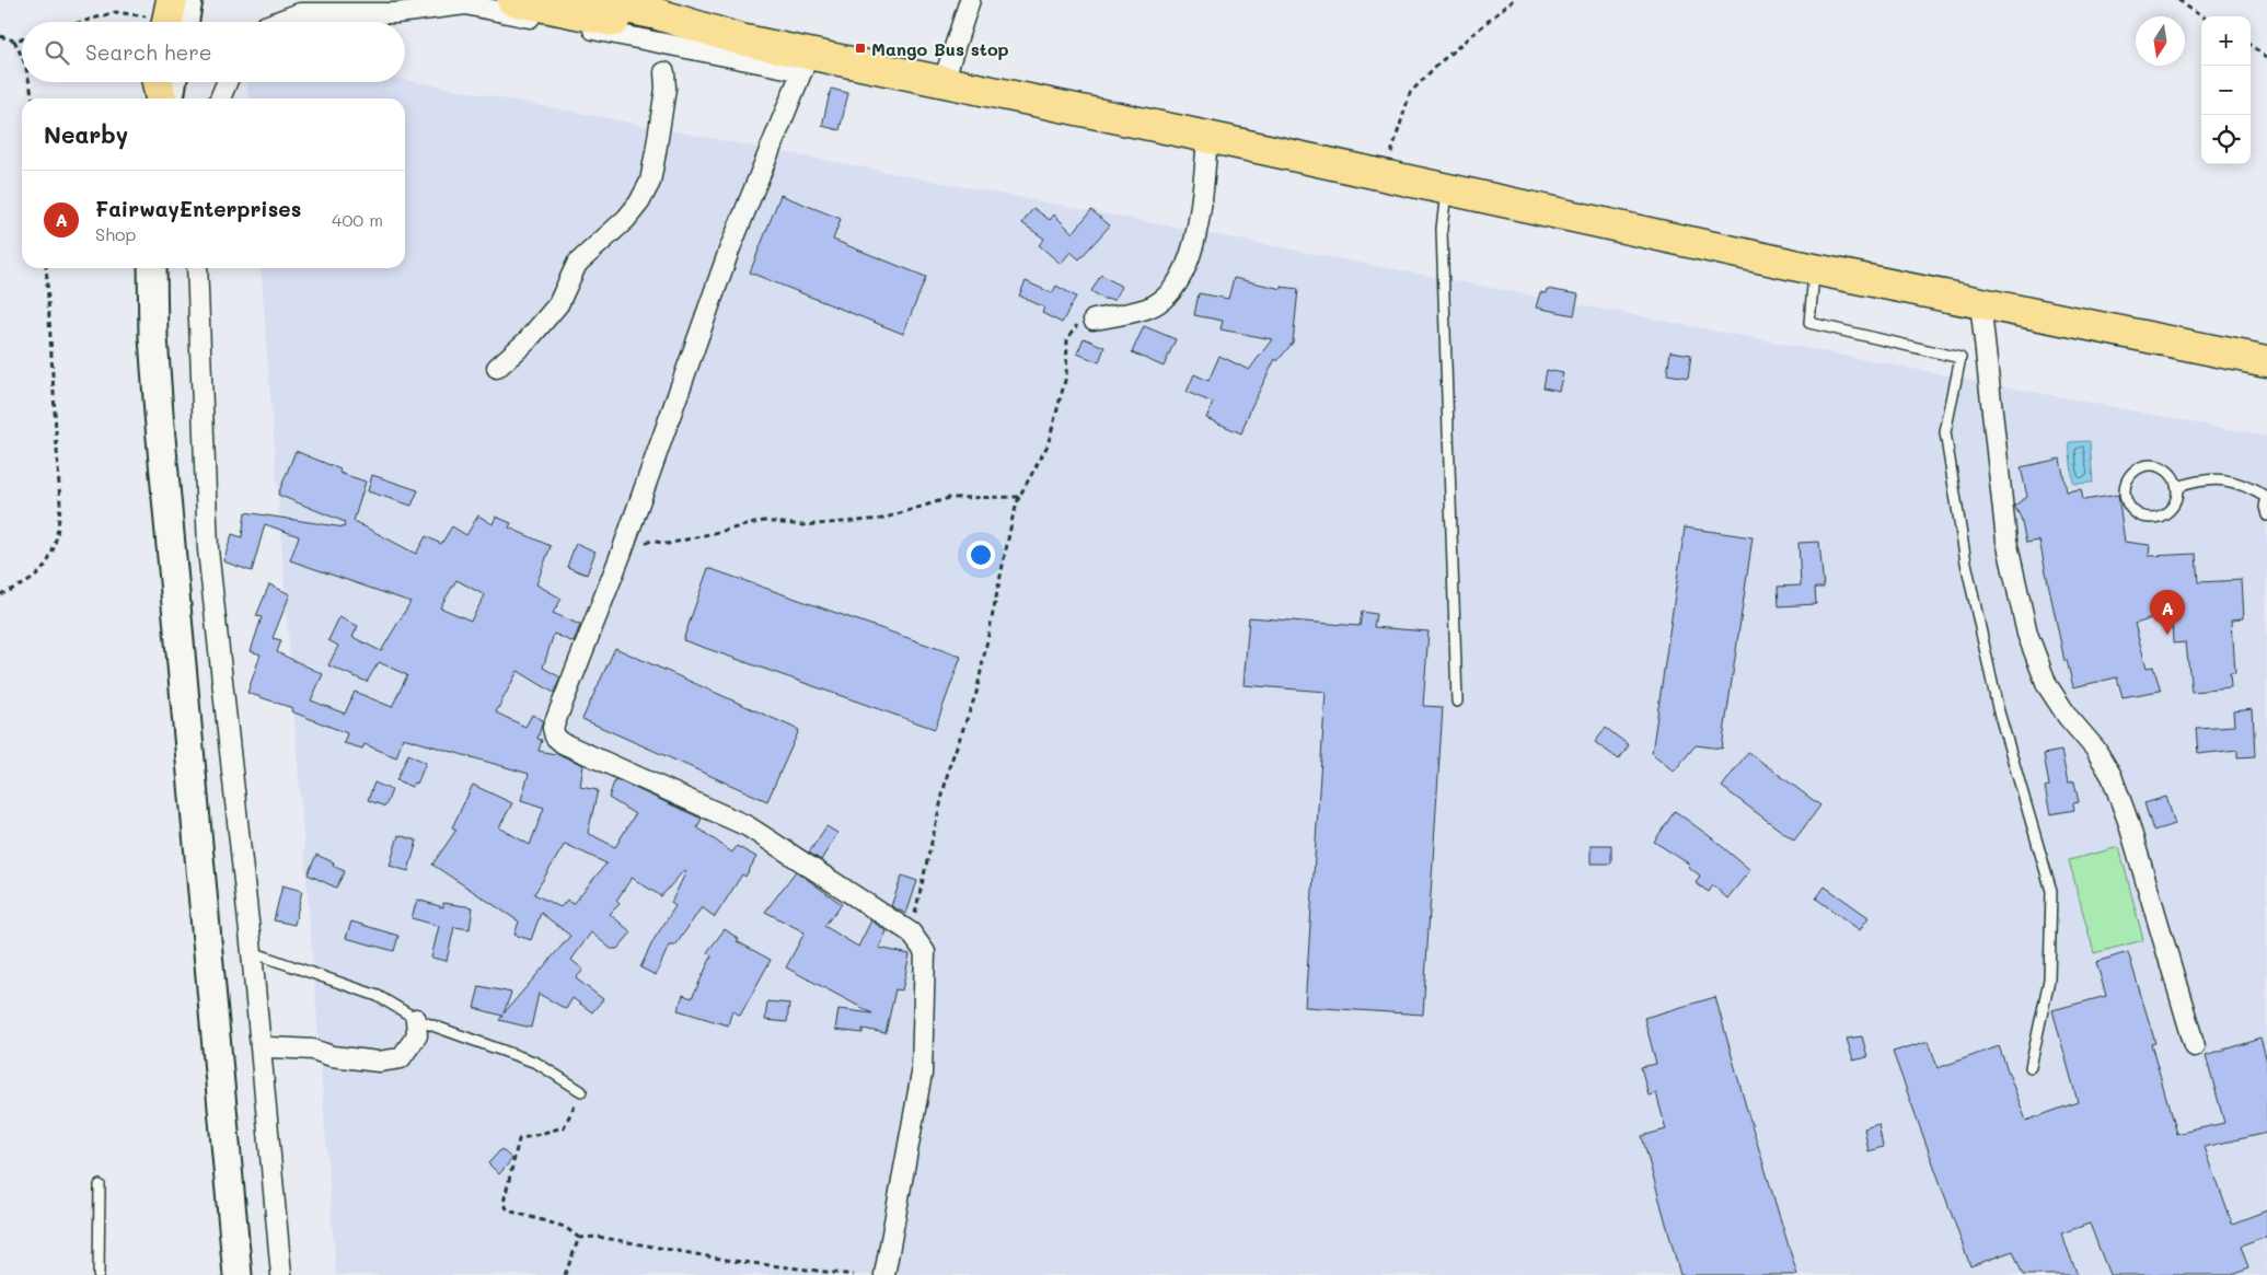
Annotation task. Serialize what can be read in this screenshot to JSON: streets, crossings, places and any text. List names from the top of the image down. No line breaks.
{"places":{"transit":["Mango Bus stop"]},"north":"bottom","page":{"map_buttons":["+","−"],"search":"Search here","heading":"Nearby","list":[{"mark":"A","name":"FairwayEnterprises","note":"Shop","value":"400 m"}],"pins":"A"}}
